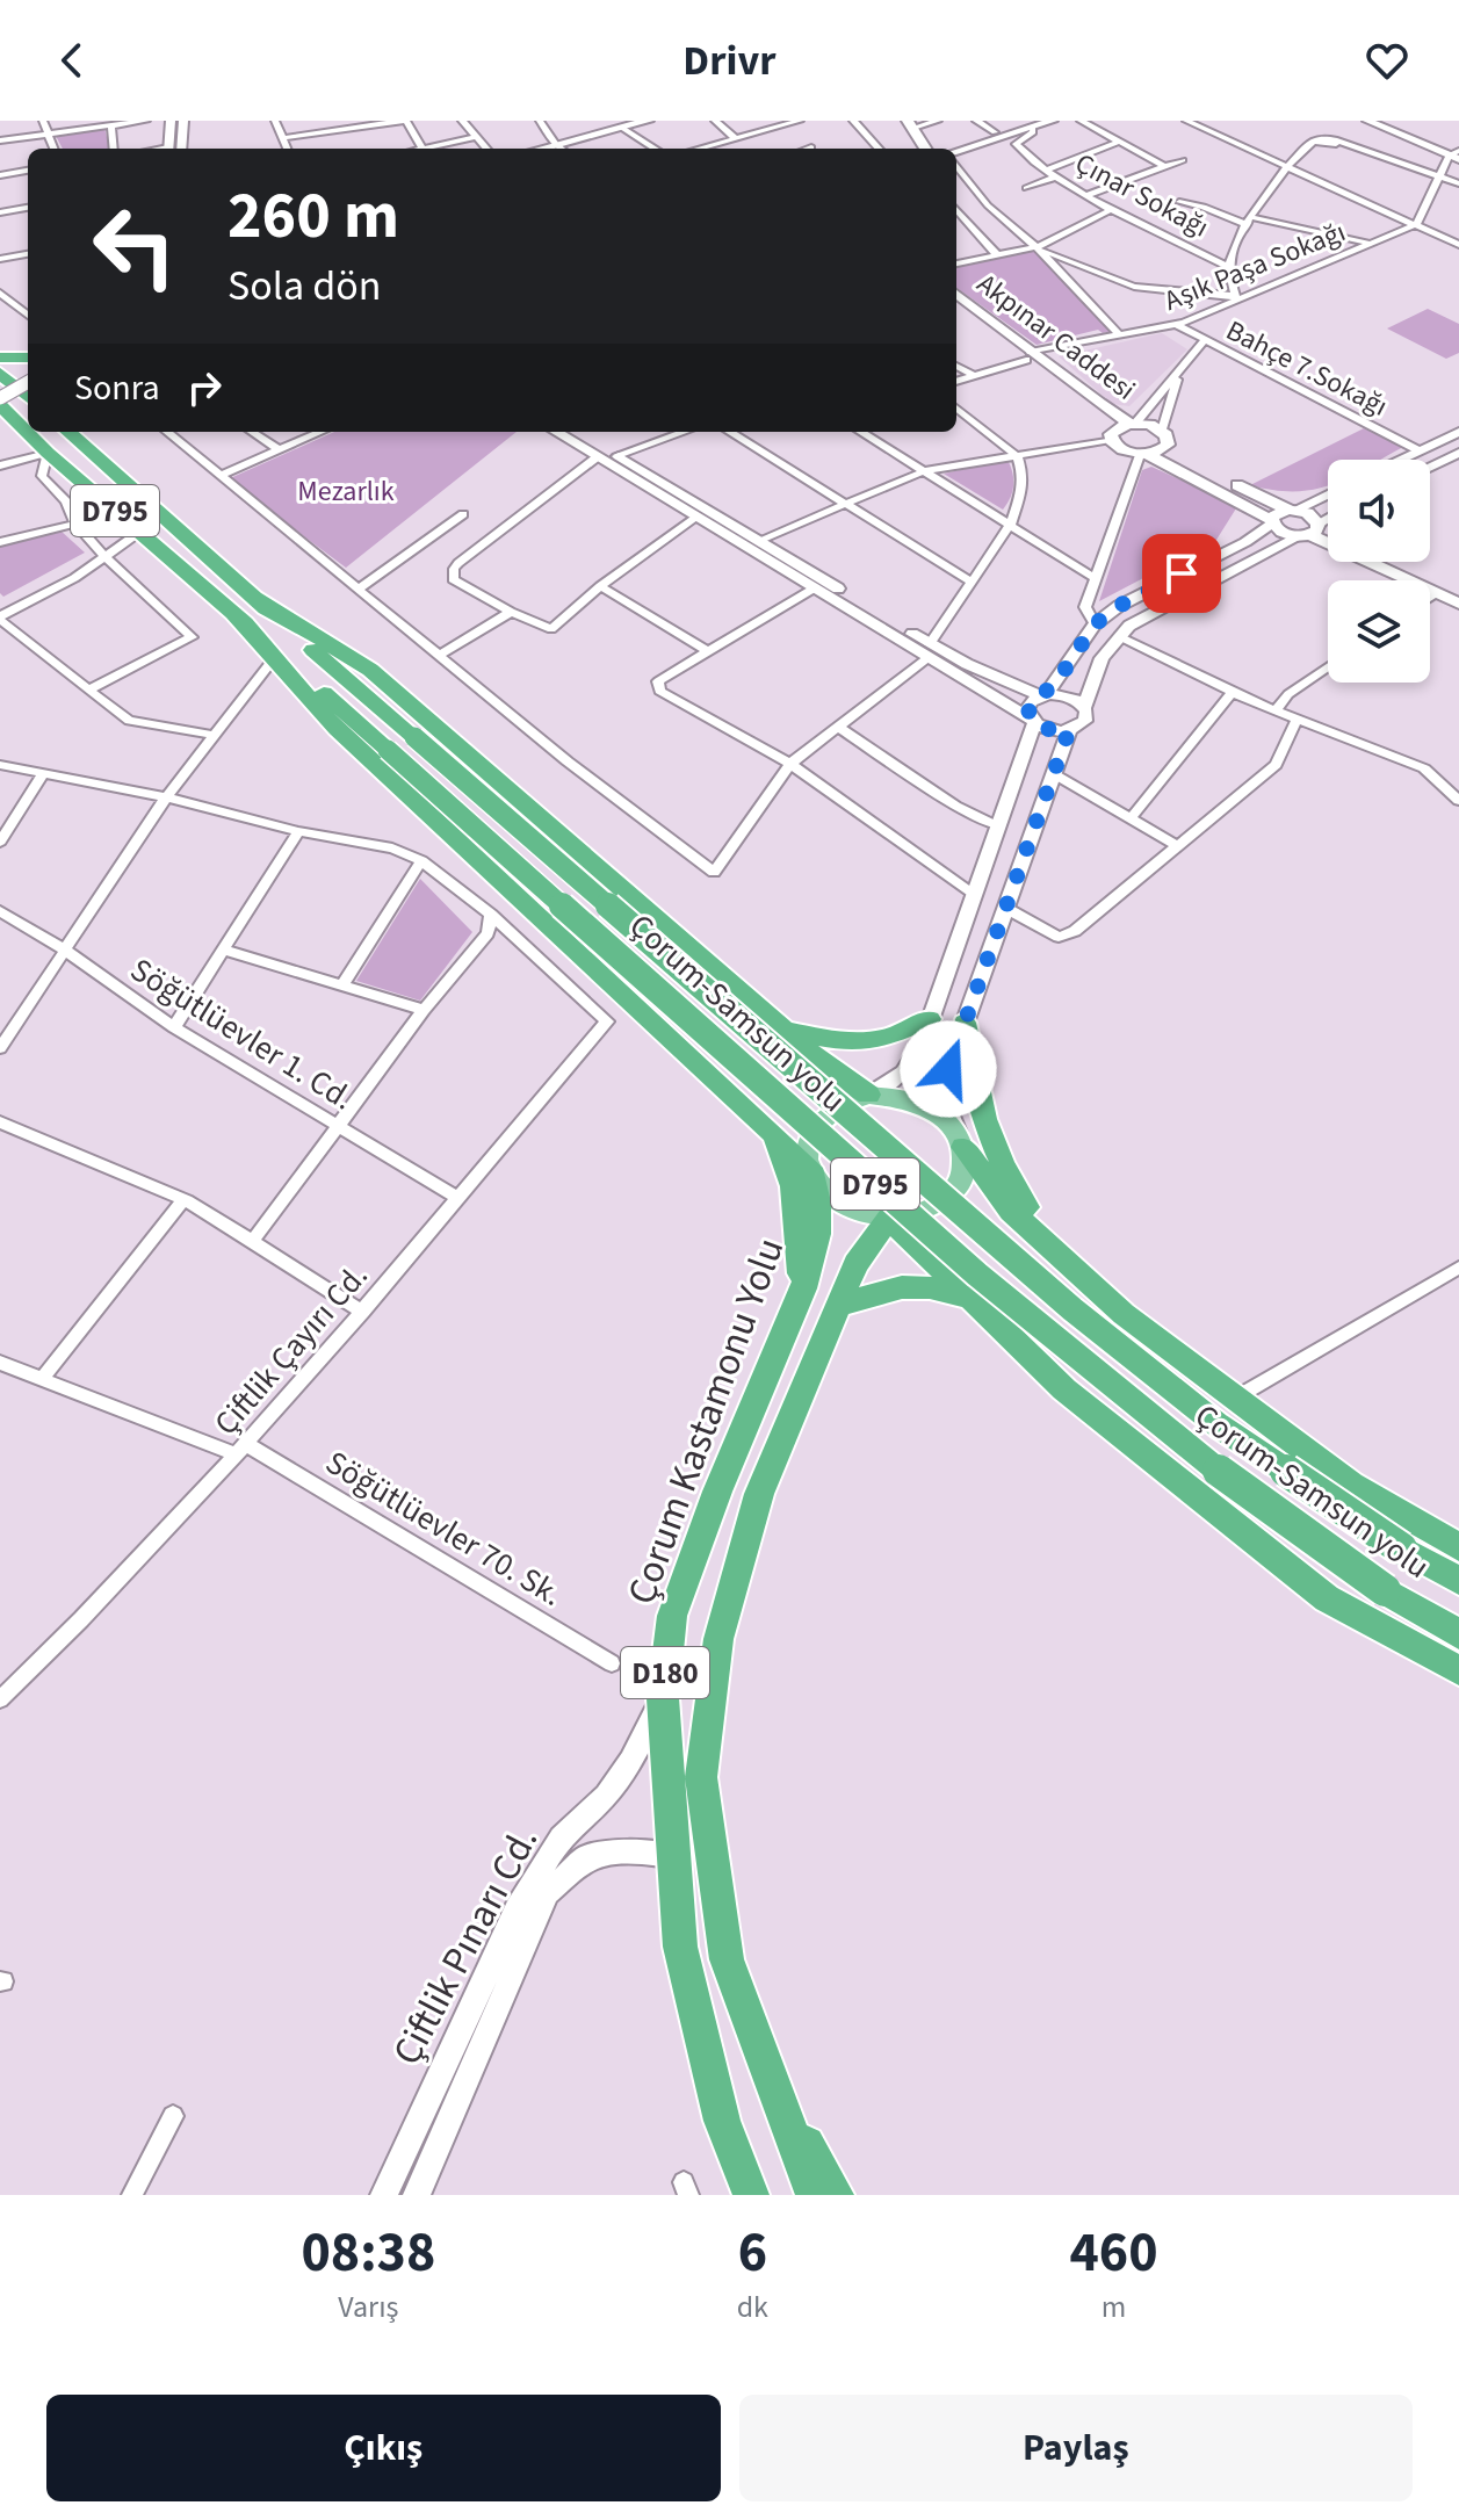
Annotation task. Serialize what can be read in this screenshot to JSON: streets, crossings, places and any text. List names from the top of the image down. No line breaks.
{"streets":{"highway":["D795","Çorum-Samsun yolu","Çorum Kastamonu Yolu","D180"],"main road":["Akpınar Caddesi"],"street":["Çınar Sokağı","Aşık Paşa Sokağı","Bahçe 7.Sokağı","Söğütlüevler 1. Cd.","Çiftlik Çayırı Cd.","Söğütlüevler 70. Sk.","Çiftlik Pınarı Cd."]},"crossings":[["Aşık Paşa Sokağı","Akpınar Caddesi"],["Aşık Paşa Sokağı","Bahçe 7.Sokağı"],["Söğütlüevler 1. Cd.","Çiftlik Çayırı Cd."],["Çiftlik Çayırı Cd.","Söğütlüevler 70. Sk."],["Çorum Kastamonu Yolu","D180"],["Çorum Kastamonu Yolu","Çiftlik Pınarı Cd."]],"parks":["Mezarlık"],"page":{"header":"Drivr","turn":["260 m","Sola dön"],"then":"Sonra","eta":["08:38","Varış","6","dk","460","m"],"buttons":["Çıkış","Paylaş"]}}
